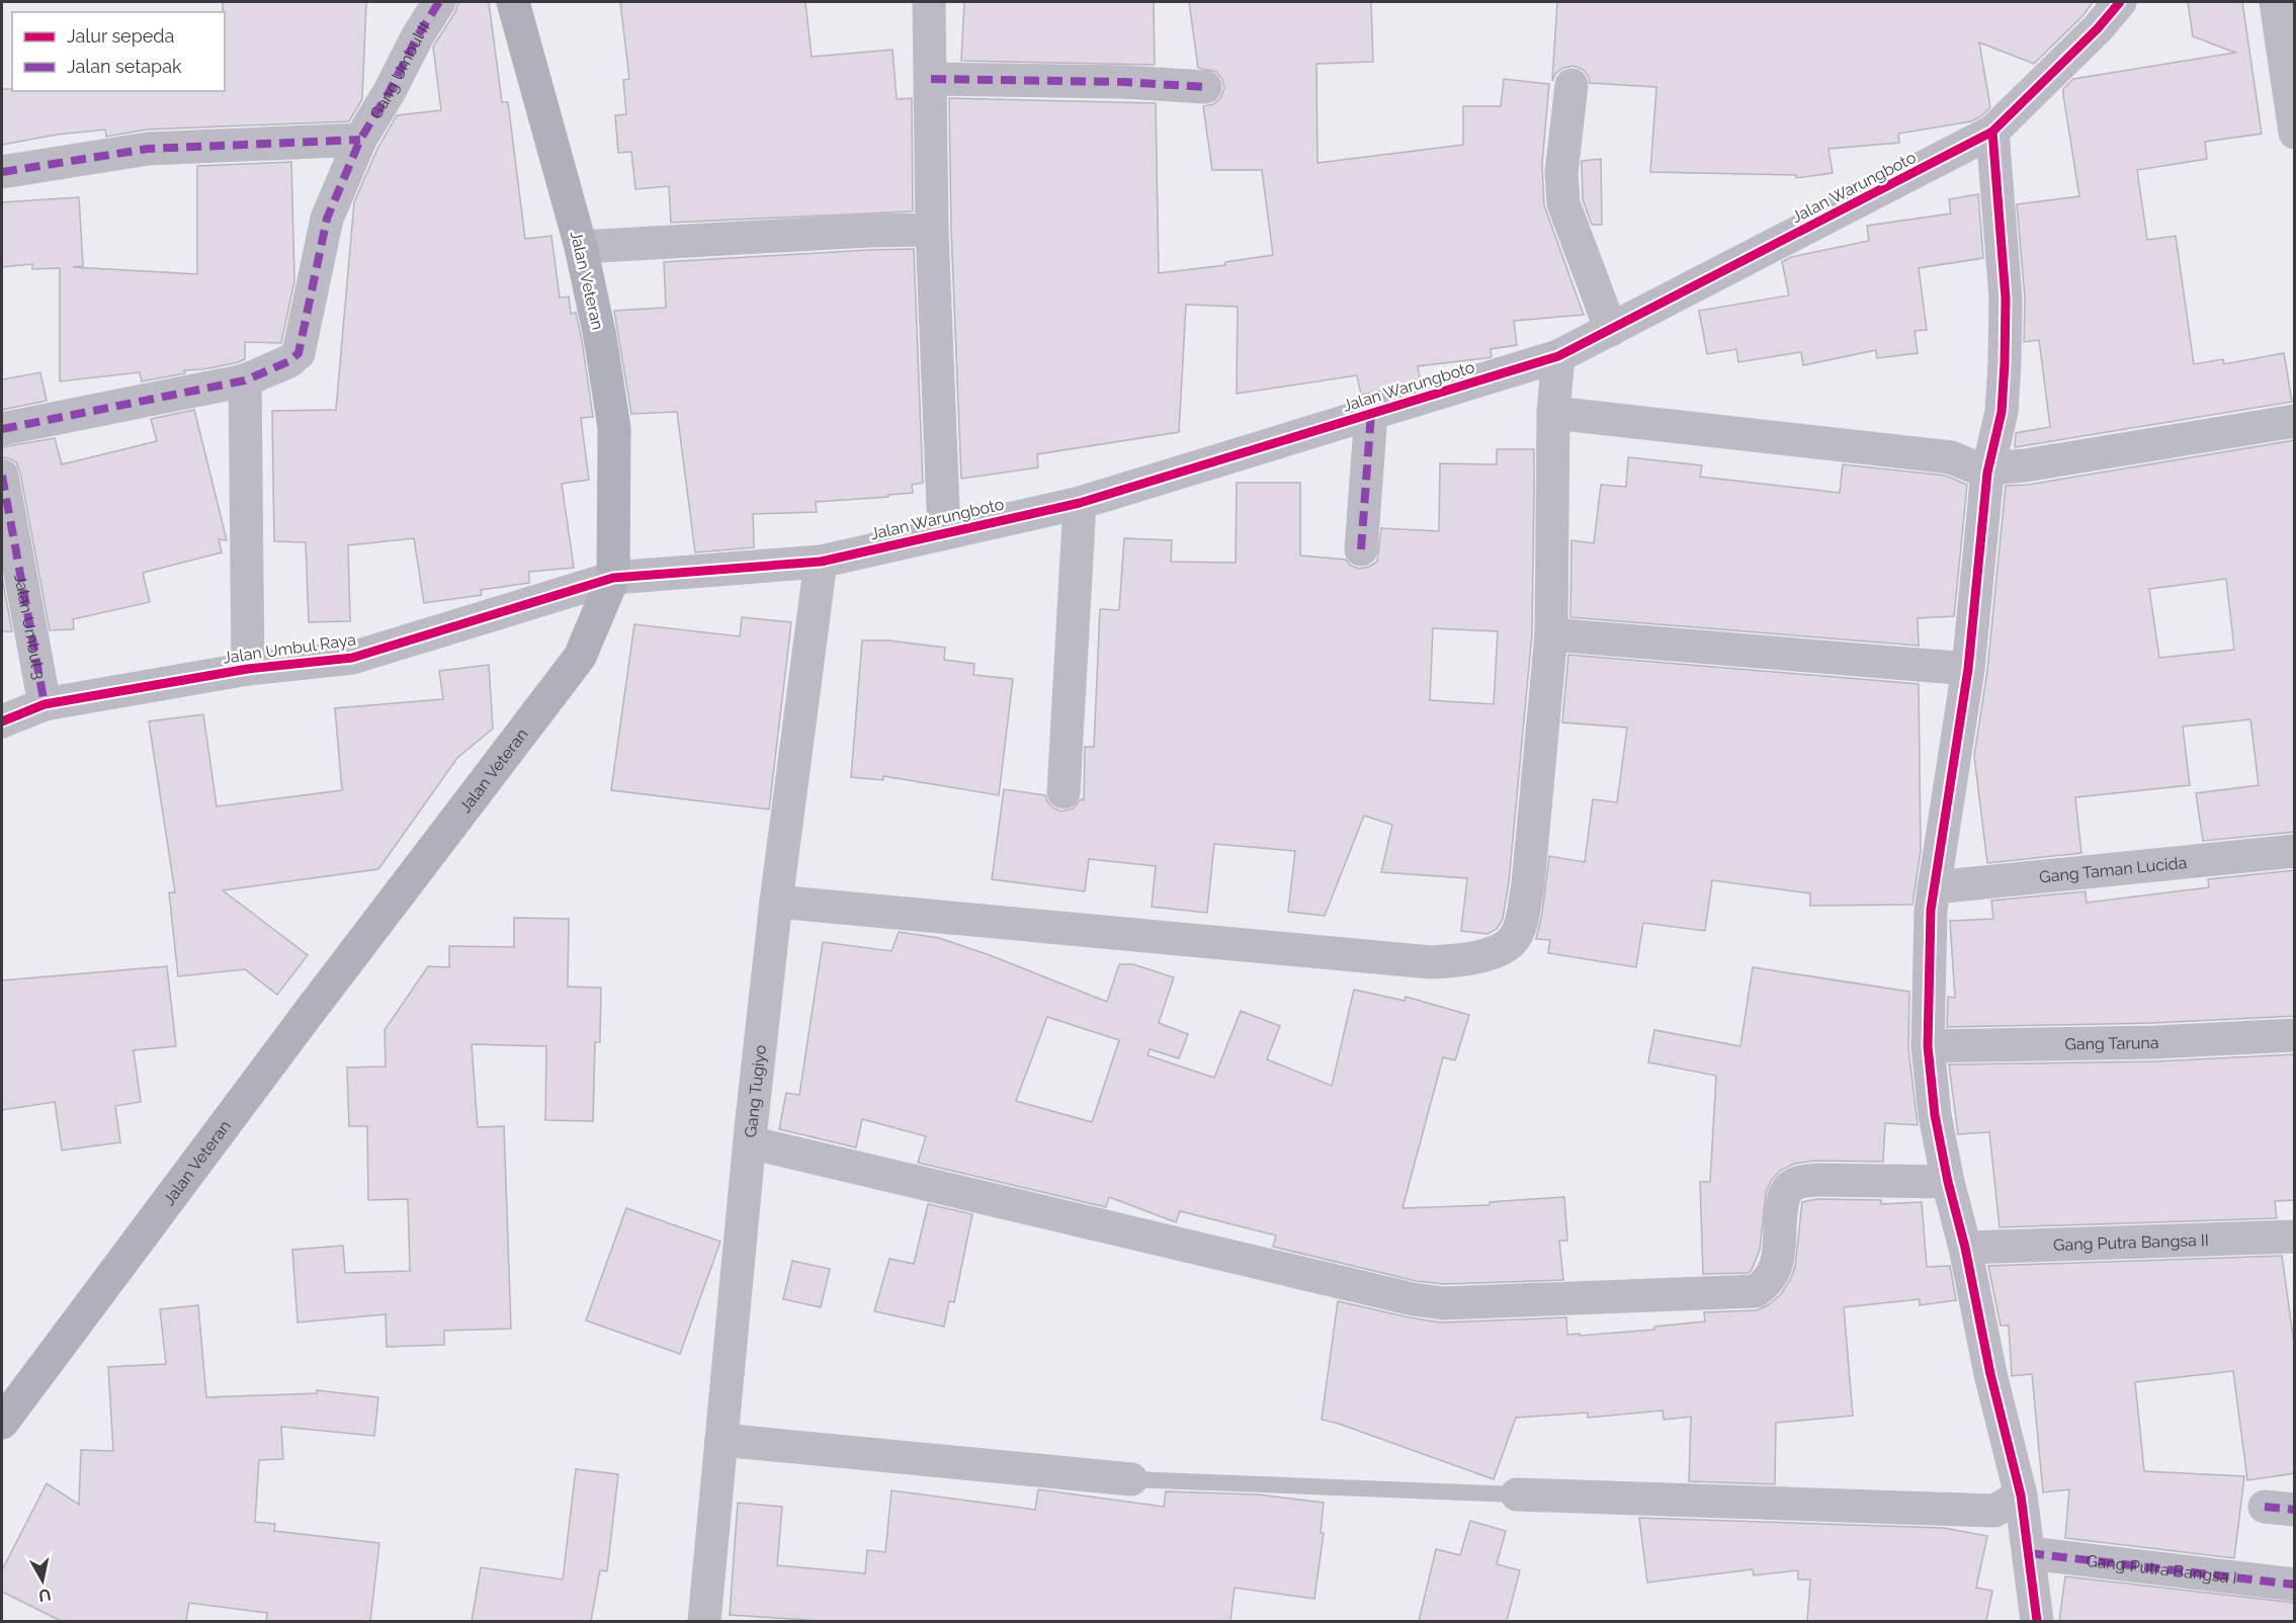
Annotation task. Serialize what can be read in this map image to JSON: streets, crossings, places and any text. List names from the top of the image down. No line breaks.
{"streets":{"main road":["Jalan Veteran"],"street":["Gang Umbul II","Jalan Warungboto","Jalan Umbul 3","Jalan Umbul Raya","Gang Taman Lucida","Gang Taruna","Gang Tugiyo","Gang Putra Bangsa II","Gang Putra Bangsa I"]},"crossings":[["Jalan Warungboto","Jalan Veteran"],["Jalan Warungboto","Jalan Umbul Raya"],["Jalan Warungboto","Gang Tugiyo"],["Jalan Veteran","Jalan Umbul Raya"],["Jalan Umbul 3","Jalan Umbul Raya"]],"legend":["Jalur sepeda","Jalan setapak"],"north":"bottom"}
